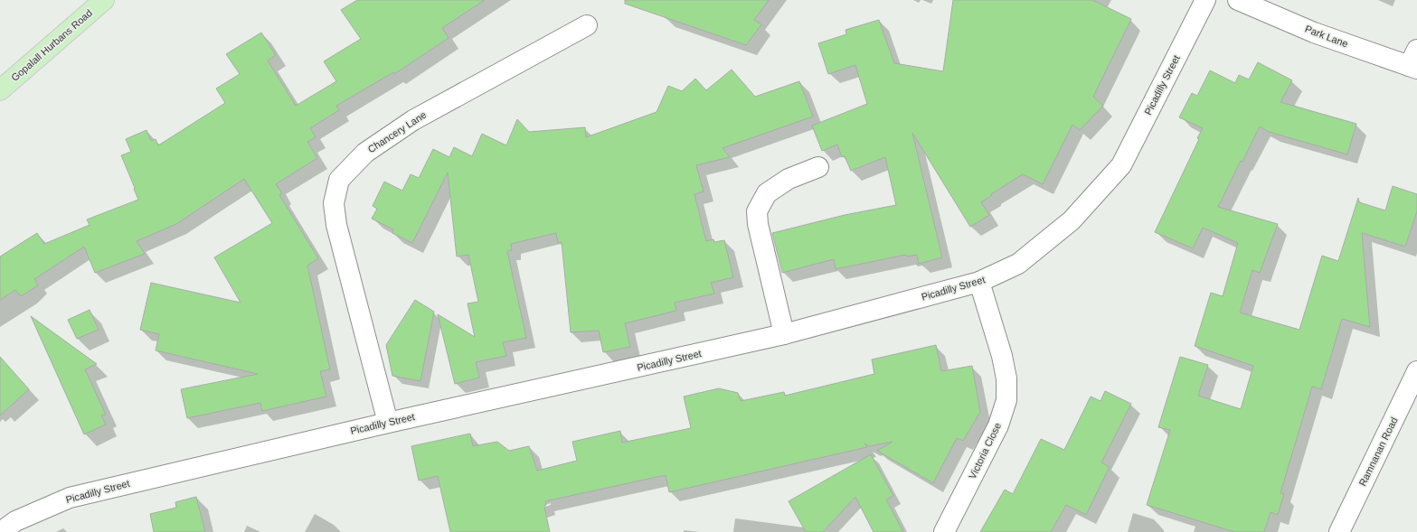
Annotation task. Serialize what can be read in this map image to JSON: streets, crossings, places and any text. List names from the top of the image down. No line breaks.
{"streets":{"main road":["Gopalall Hurbans Road"],"street":["Park Lane","Picadilly Street","Chancery Lane","Victoria Close","Ramnanan Road"]},"crossings":[["Picadilly Street","Chancery Lane"],["Picadilly Street","Victoria Close"]]}
